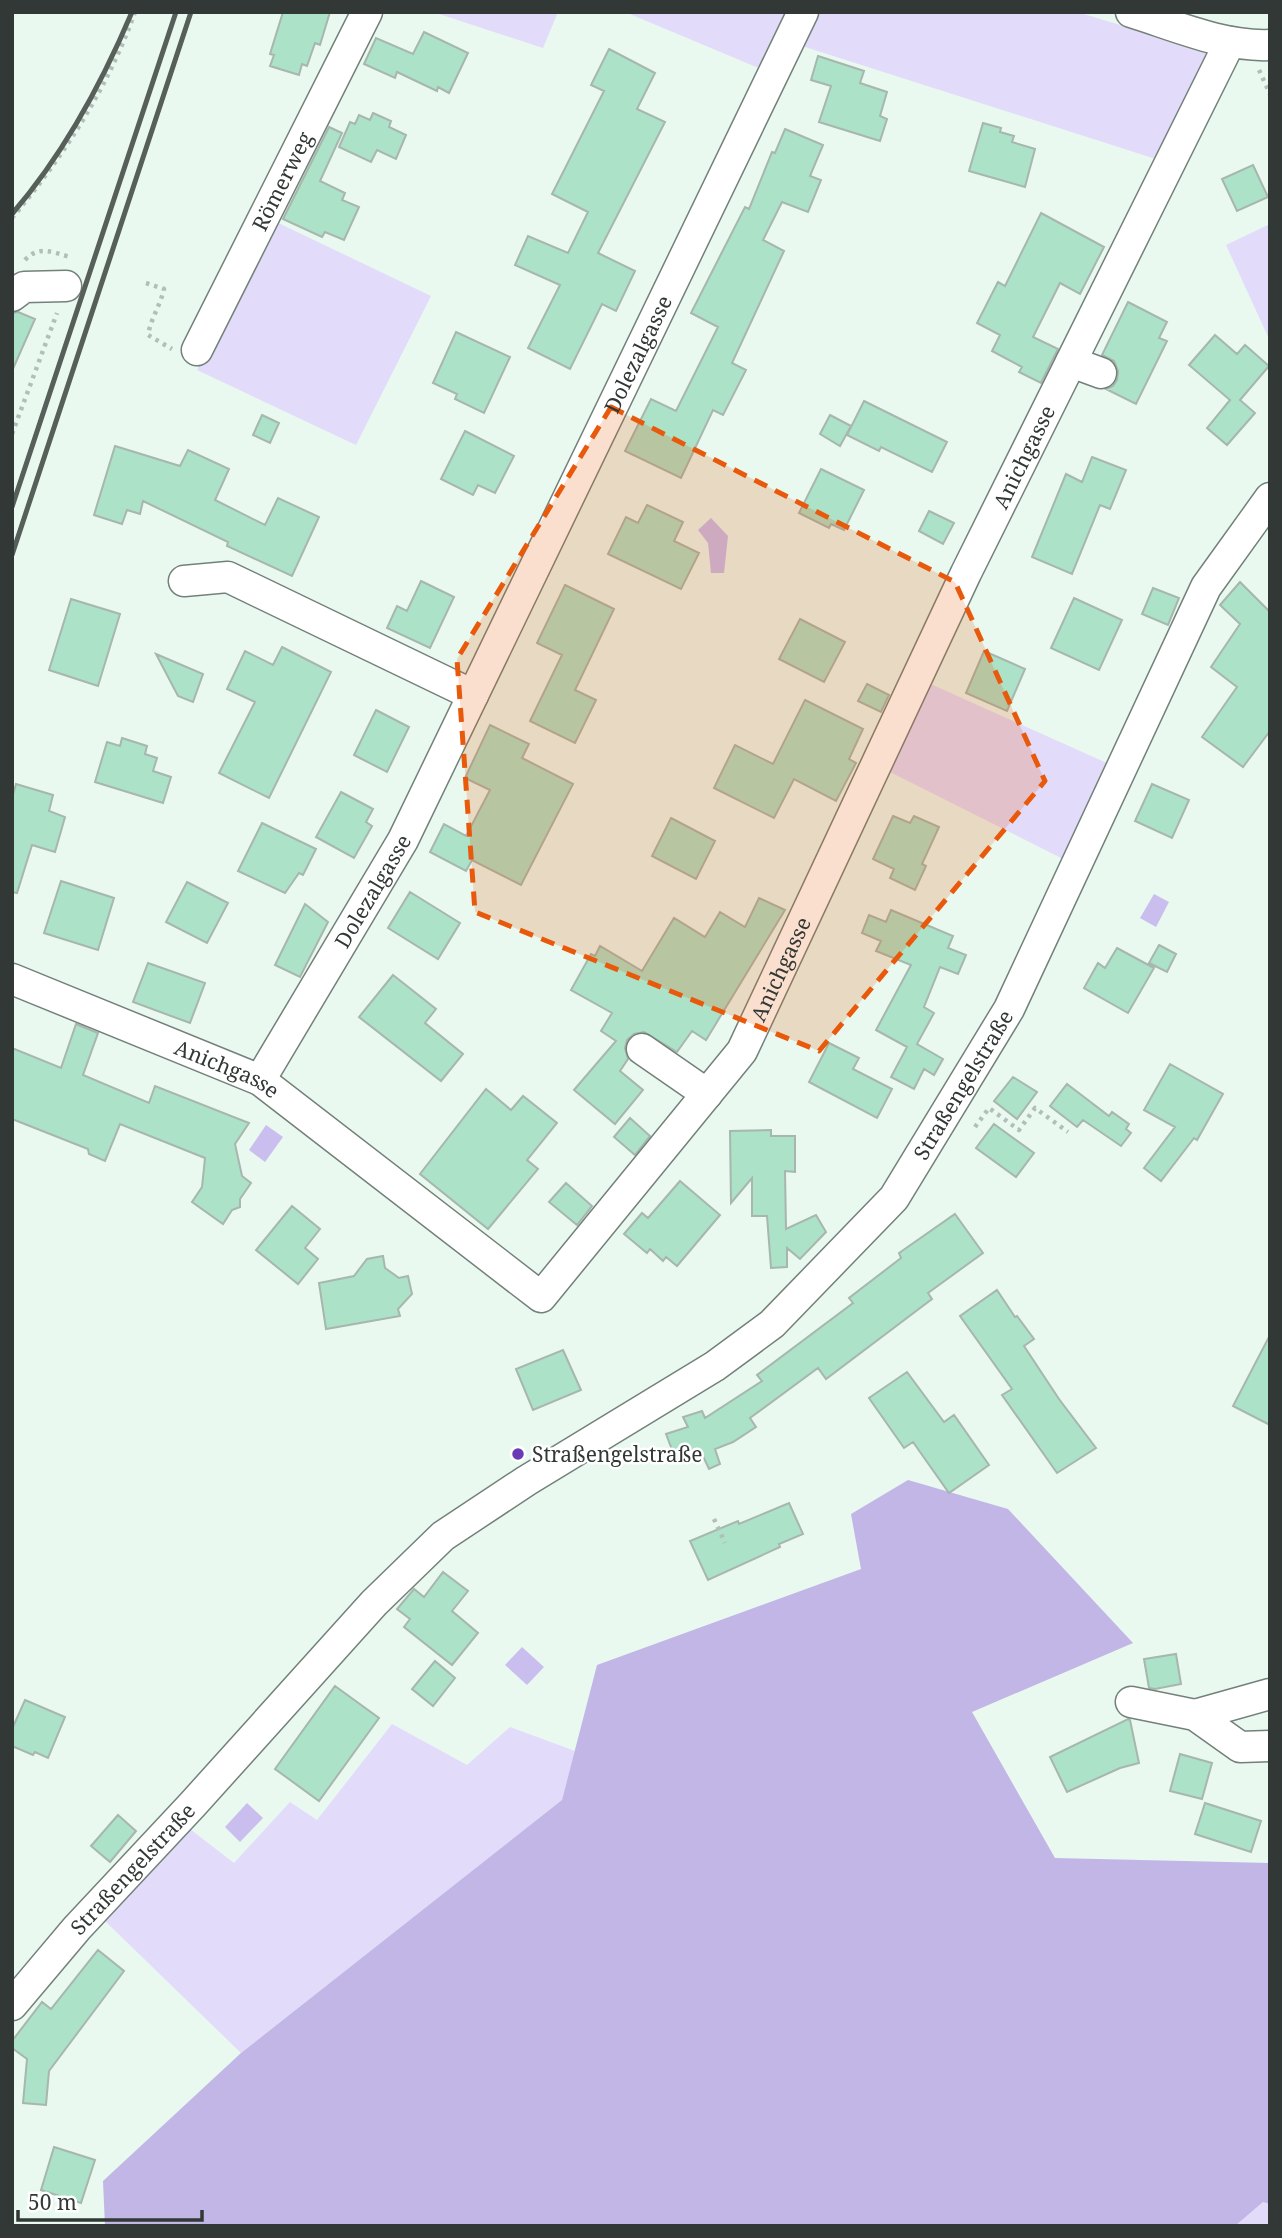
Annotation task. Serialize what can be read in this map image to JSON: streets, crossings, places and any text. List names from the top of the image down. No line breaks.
{"streets":{"street":["Römerweg","Dolezalgasse","Anichgasse","Straßengelstraße"]},"crossings":[["Dolezalgasse","Anichgasse"]],"places":["Straßengelstraße"],"scale_bar":"50 m"}
